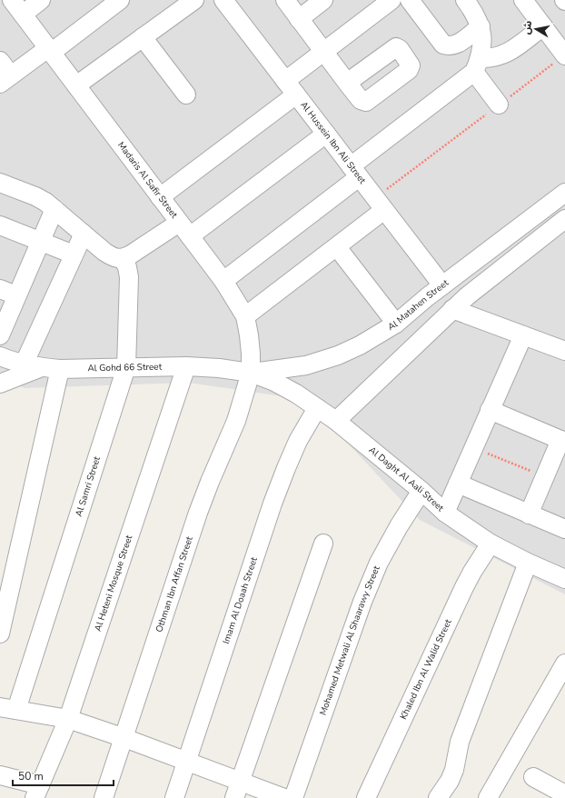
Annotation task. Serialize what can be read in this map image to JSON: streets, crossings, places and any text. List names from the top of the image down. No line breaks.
{"streets":{"street":["Al Hussein Ibn Ali Street","Madaris Al Safir Street","Al Matahen Street","Al Gohd 66 Street","Al Daght Al Aali Street","Al Samri Street","Al Heteni Mosque Street","Othman Ibn Affan Street","Imam Al Doaah Street","Mohamed Metwali Al Shaarawy Street","Khaled Ibn Al Walid Street"]},"crossings":[["Al Hussein Ibn Ali Street","Al Matahen Street"],["Madaris Al Safir Street","Al Matahen Street"],["Madaris Al Safir Street","Al Gohd 66 Street"],["Madaris Al Safir Street","Al Daght Al Aali Street"],["Madaris Al Safir Street","Othman Ibn Affan Street"],["Al Matahen Street","Al Gohd 66 Street"],["Al Matahen Street","Al Daght Al Aali Street"],["Al Matahen Street","Othman Ibn Affan Street"],["Al Gohd 66 Street","Al Daght Al Aali Street"],["Al Gohd 66 Street","Al Samri Street"],["Al Gohd 66 Street","Al Heteni Mosque Street"],["Al Gohd 66 Street","Othman Ibn Affan Street"],["Al Daght Al Aali Street","Othman Ibn Affan Street"],["Al Daght Al Aali Street","Imam Al Doaah Street"],["Al Daght Al Aali Street","Mohamed Metwali Al Shaarawy Street"],["Al Daght Al Aali Street","Khaled Ibn Al Walid Street"]],"scale_bar":"50 m","north":"left"}
